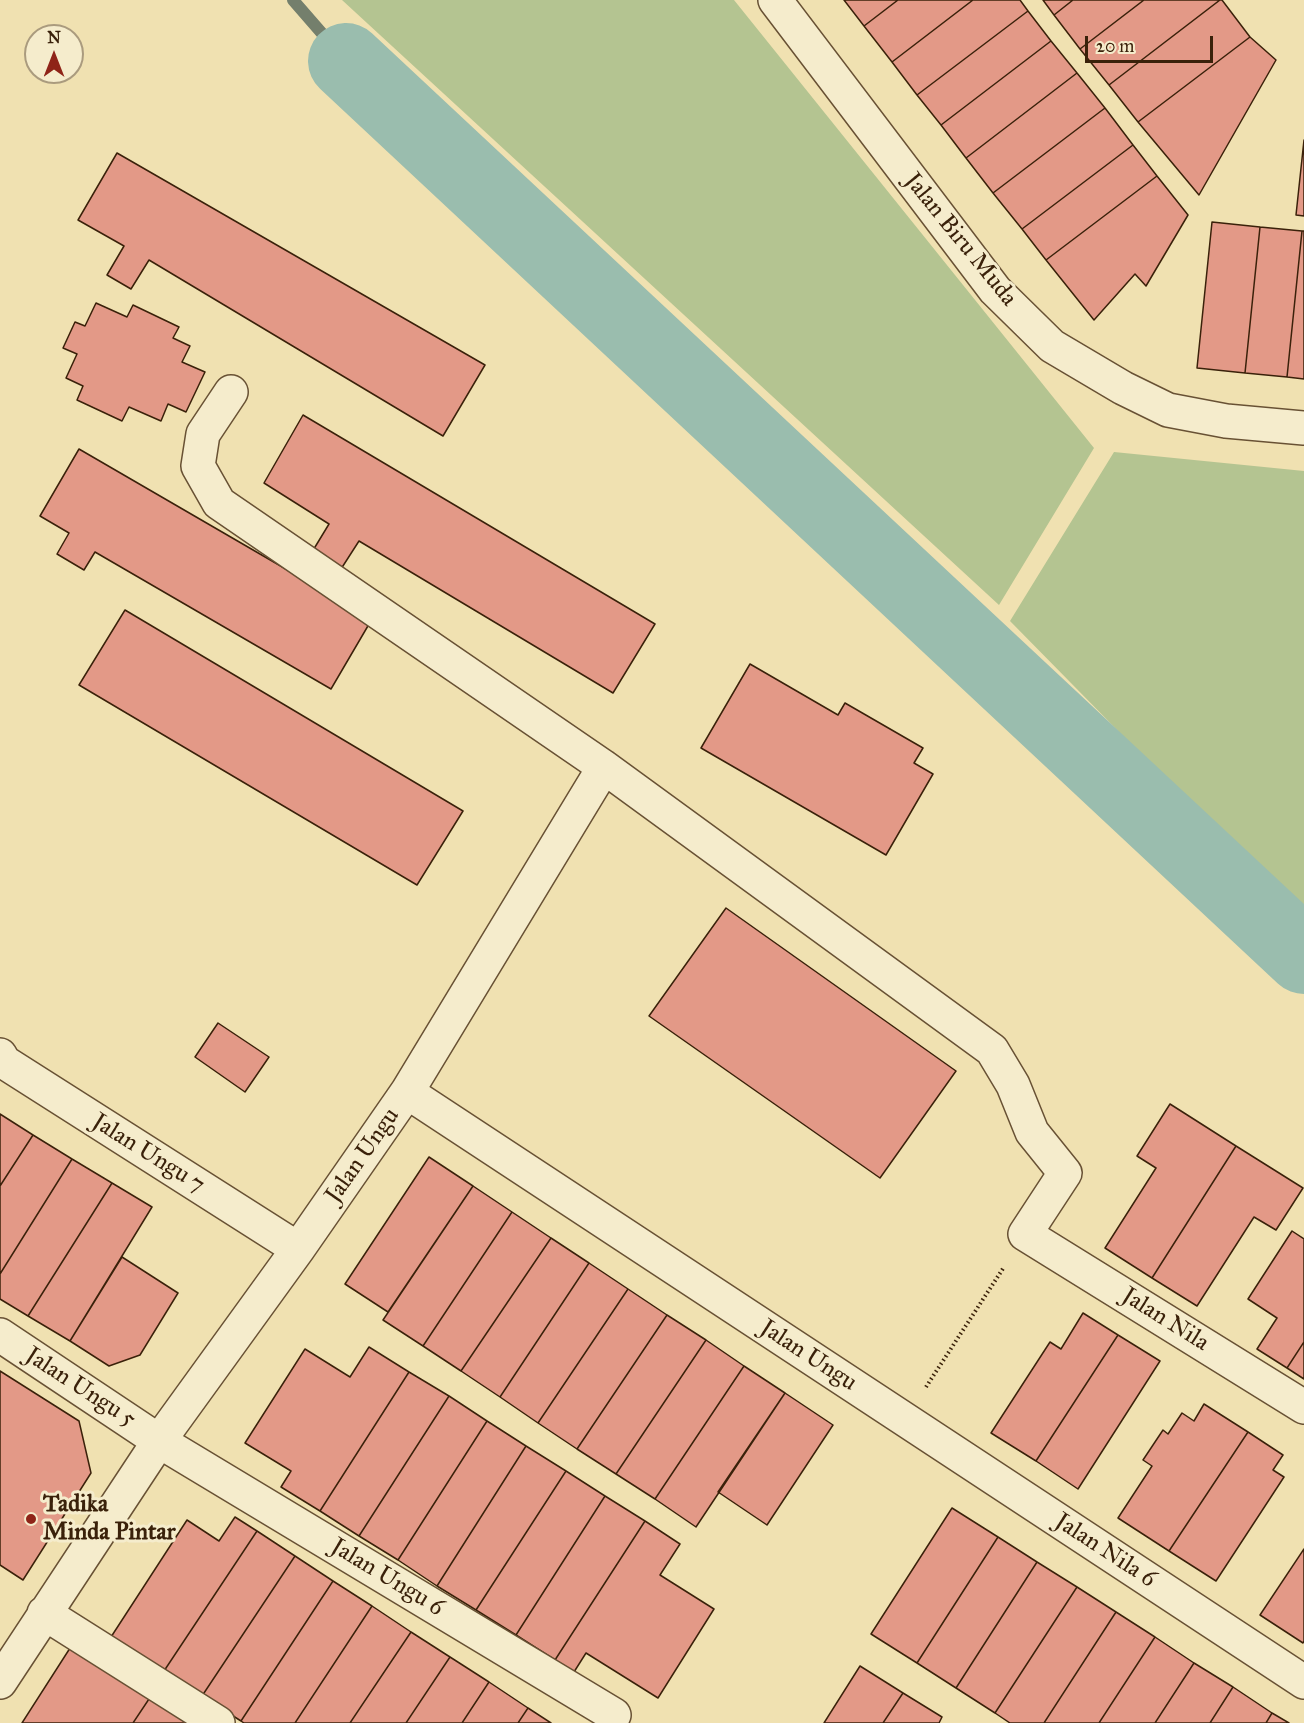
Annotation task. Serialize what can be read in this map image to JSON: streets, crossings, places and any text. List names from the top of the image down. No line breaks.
{"streets":{"street":["Jalan Biru Muda","Jalan Ungu 7","Jalan Ungu","Jalan Nila","Jalan Ungu 5","Jalan Nila 6","Jalan Ungu 6"]},"crossings":[["Jalan Ungu 7","Jalan Ungu"],["Jalan Ungu","Jalan Ungu 5"],["Jalan Ungu","Jalan Nila 6"],["Jalan Ungu","Jalan Ungu 6"],["Jalan Ungu 5","Jalan Ungu 6"]],"places":["Tadika Minda Pintar"],"scale_bar":"20 m","north":"top"}
